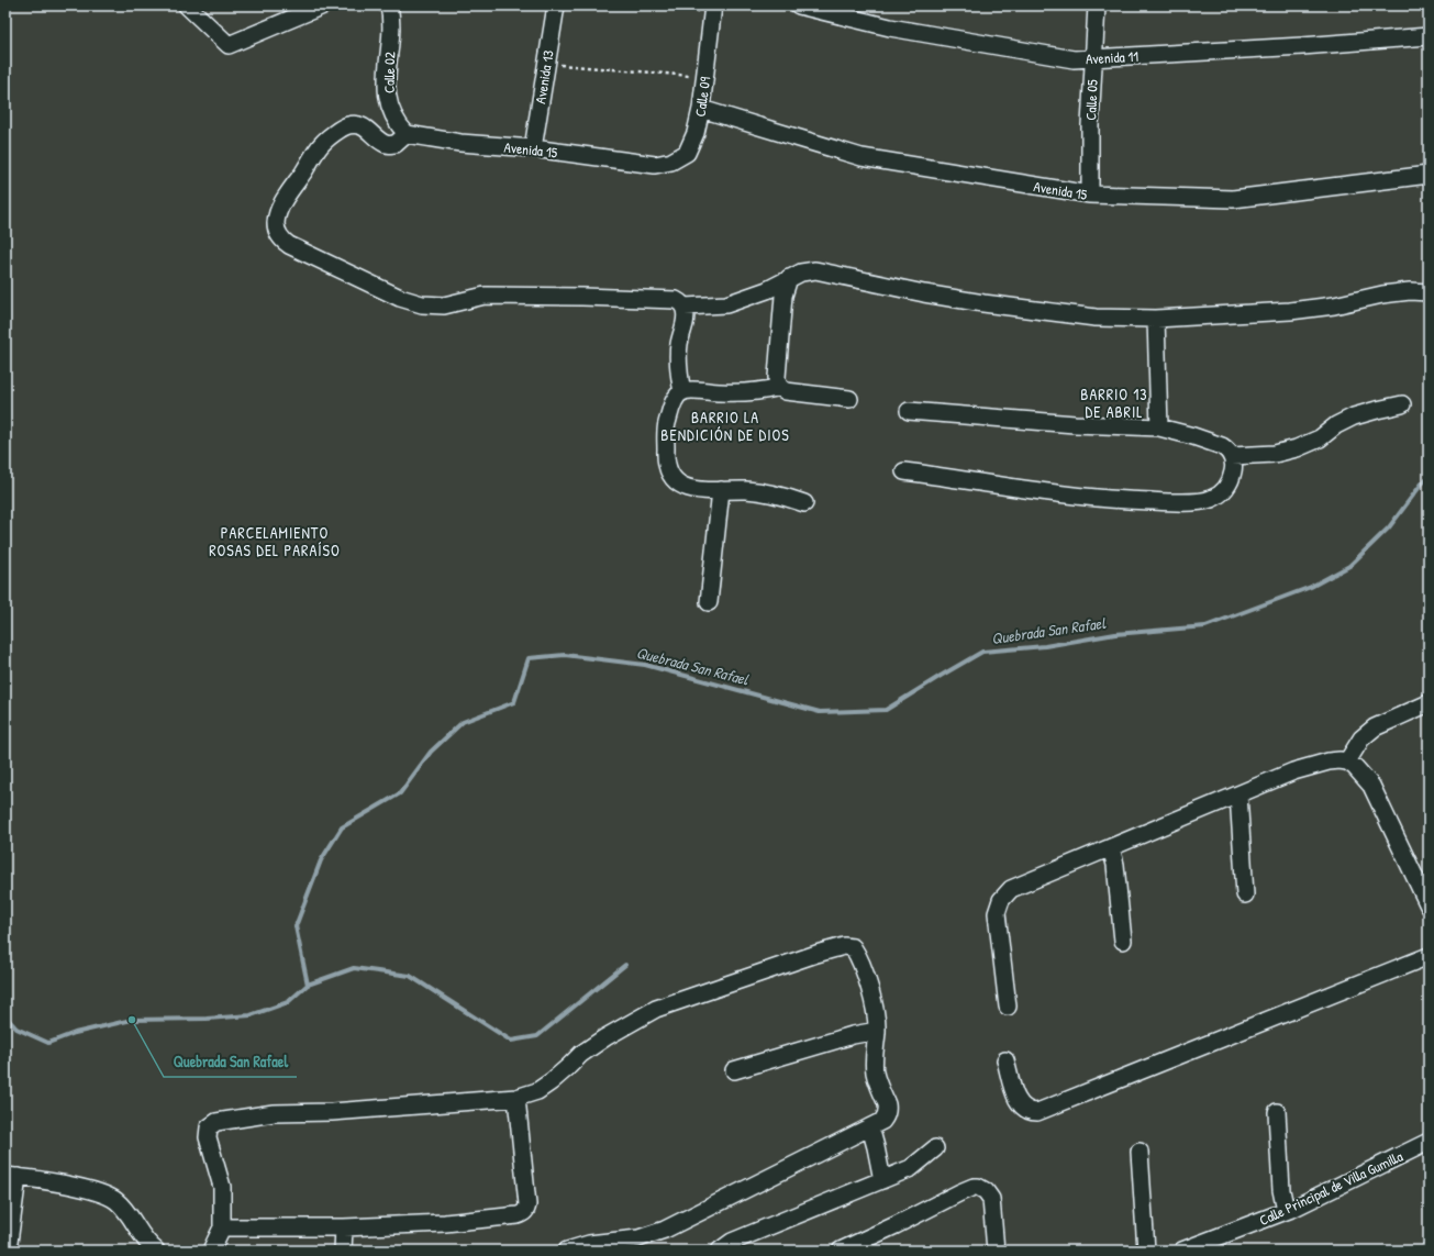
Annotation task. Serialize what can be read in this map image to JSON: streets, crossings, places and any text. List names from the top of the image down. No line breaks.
{"streets":{"street":["Avenida 11","Calle 02","Avenida 13","Calle 09","Calle 05","Avenida 15","Calle Principal de Villa Gumilla"]},"crossings":[["Avenida 11","Calle 05"],["Calle 02","Avenida 15"],["Avenida 13","Avenida 15"],["Calle 09","Avenida 15"],["Calle 05","Avenida 15"]],"districts":["BARRIO 13 DE ABRIL","BARRIO LA BENDICIÓN DE DIOS","PARCELAMIENTO ROSAS DEL PARAÍSO"],"water":["Quebrada San Rafael"],"places":["Quebrada San Rafael"]}
